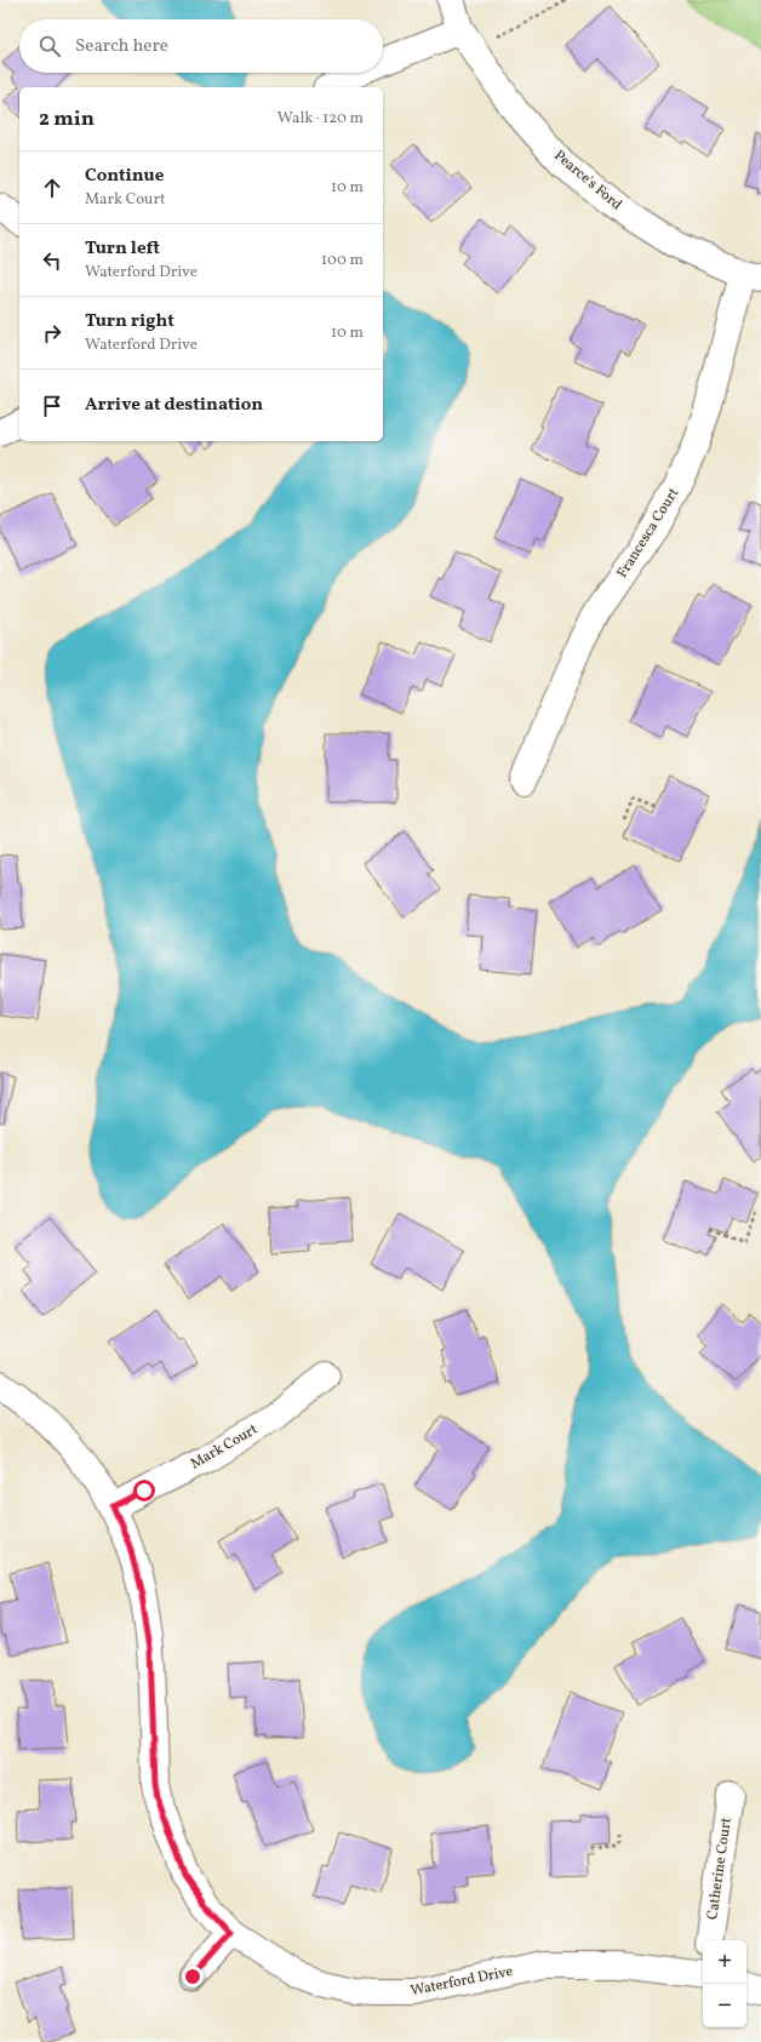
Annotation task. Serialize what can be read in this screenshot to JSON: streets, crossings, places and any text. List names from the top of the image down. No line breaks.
{"streets":{"street":["Pearce's Ford","Francesca Court","Mark Court","Catherine Court","Waterford Drive"]},"crossings":[["Pearce's Ford","Francesca Court"],["Mark Court","Waterford Drive"]],"page":{"search":"Search here","heading":["2 min","Walk · 120 m"],"list":[["Continue","Mark Court","10 m"],["Turn left","Waterford Drive","100 m"],["Turn right","Waterford Drive","10 m"],"Arrive at destination"],"map_buttons":["+","−"]}}
